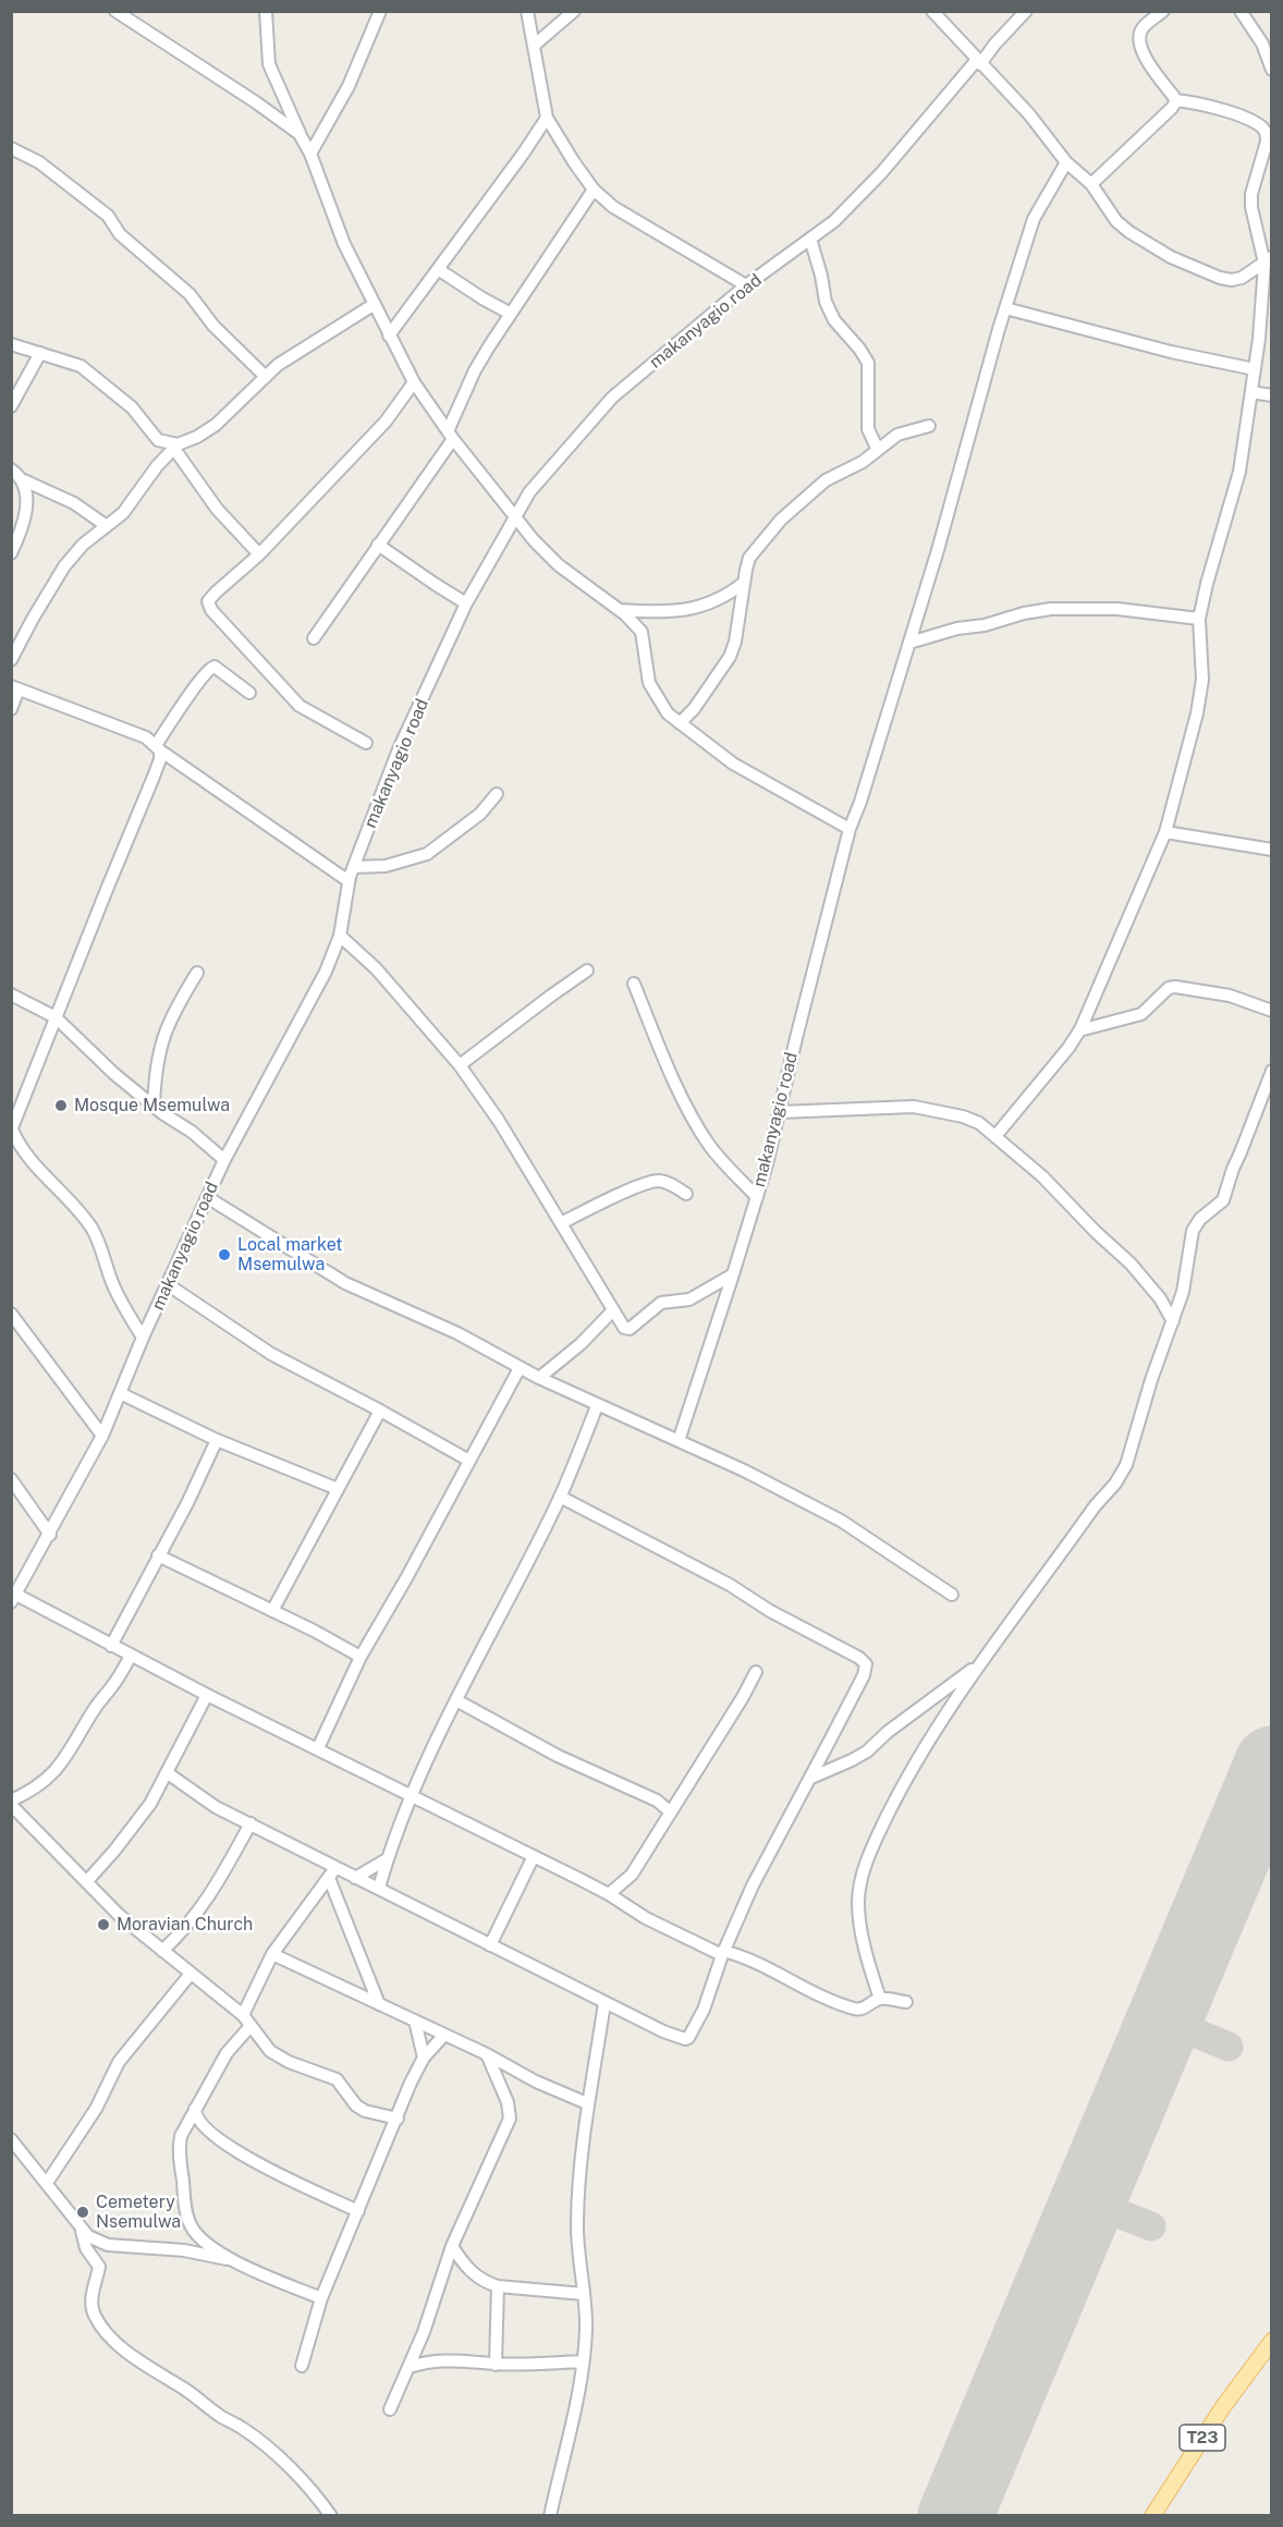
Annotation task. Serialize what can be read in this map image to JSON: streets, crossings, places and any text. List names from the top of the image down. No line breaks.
{"streets":{"main road":["T23"],"street":["makanyagio road"]},"places":["Mosque Msemulwa","Local market Msemulwa","Moravian Church","Cemetery Nsemulwa"]}
